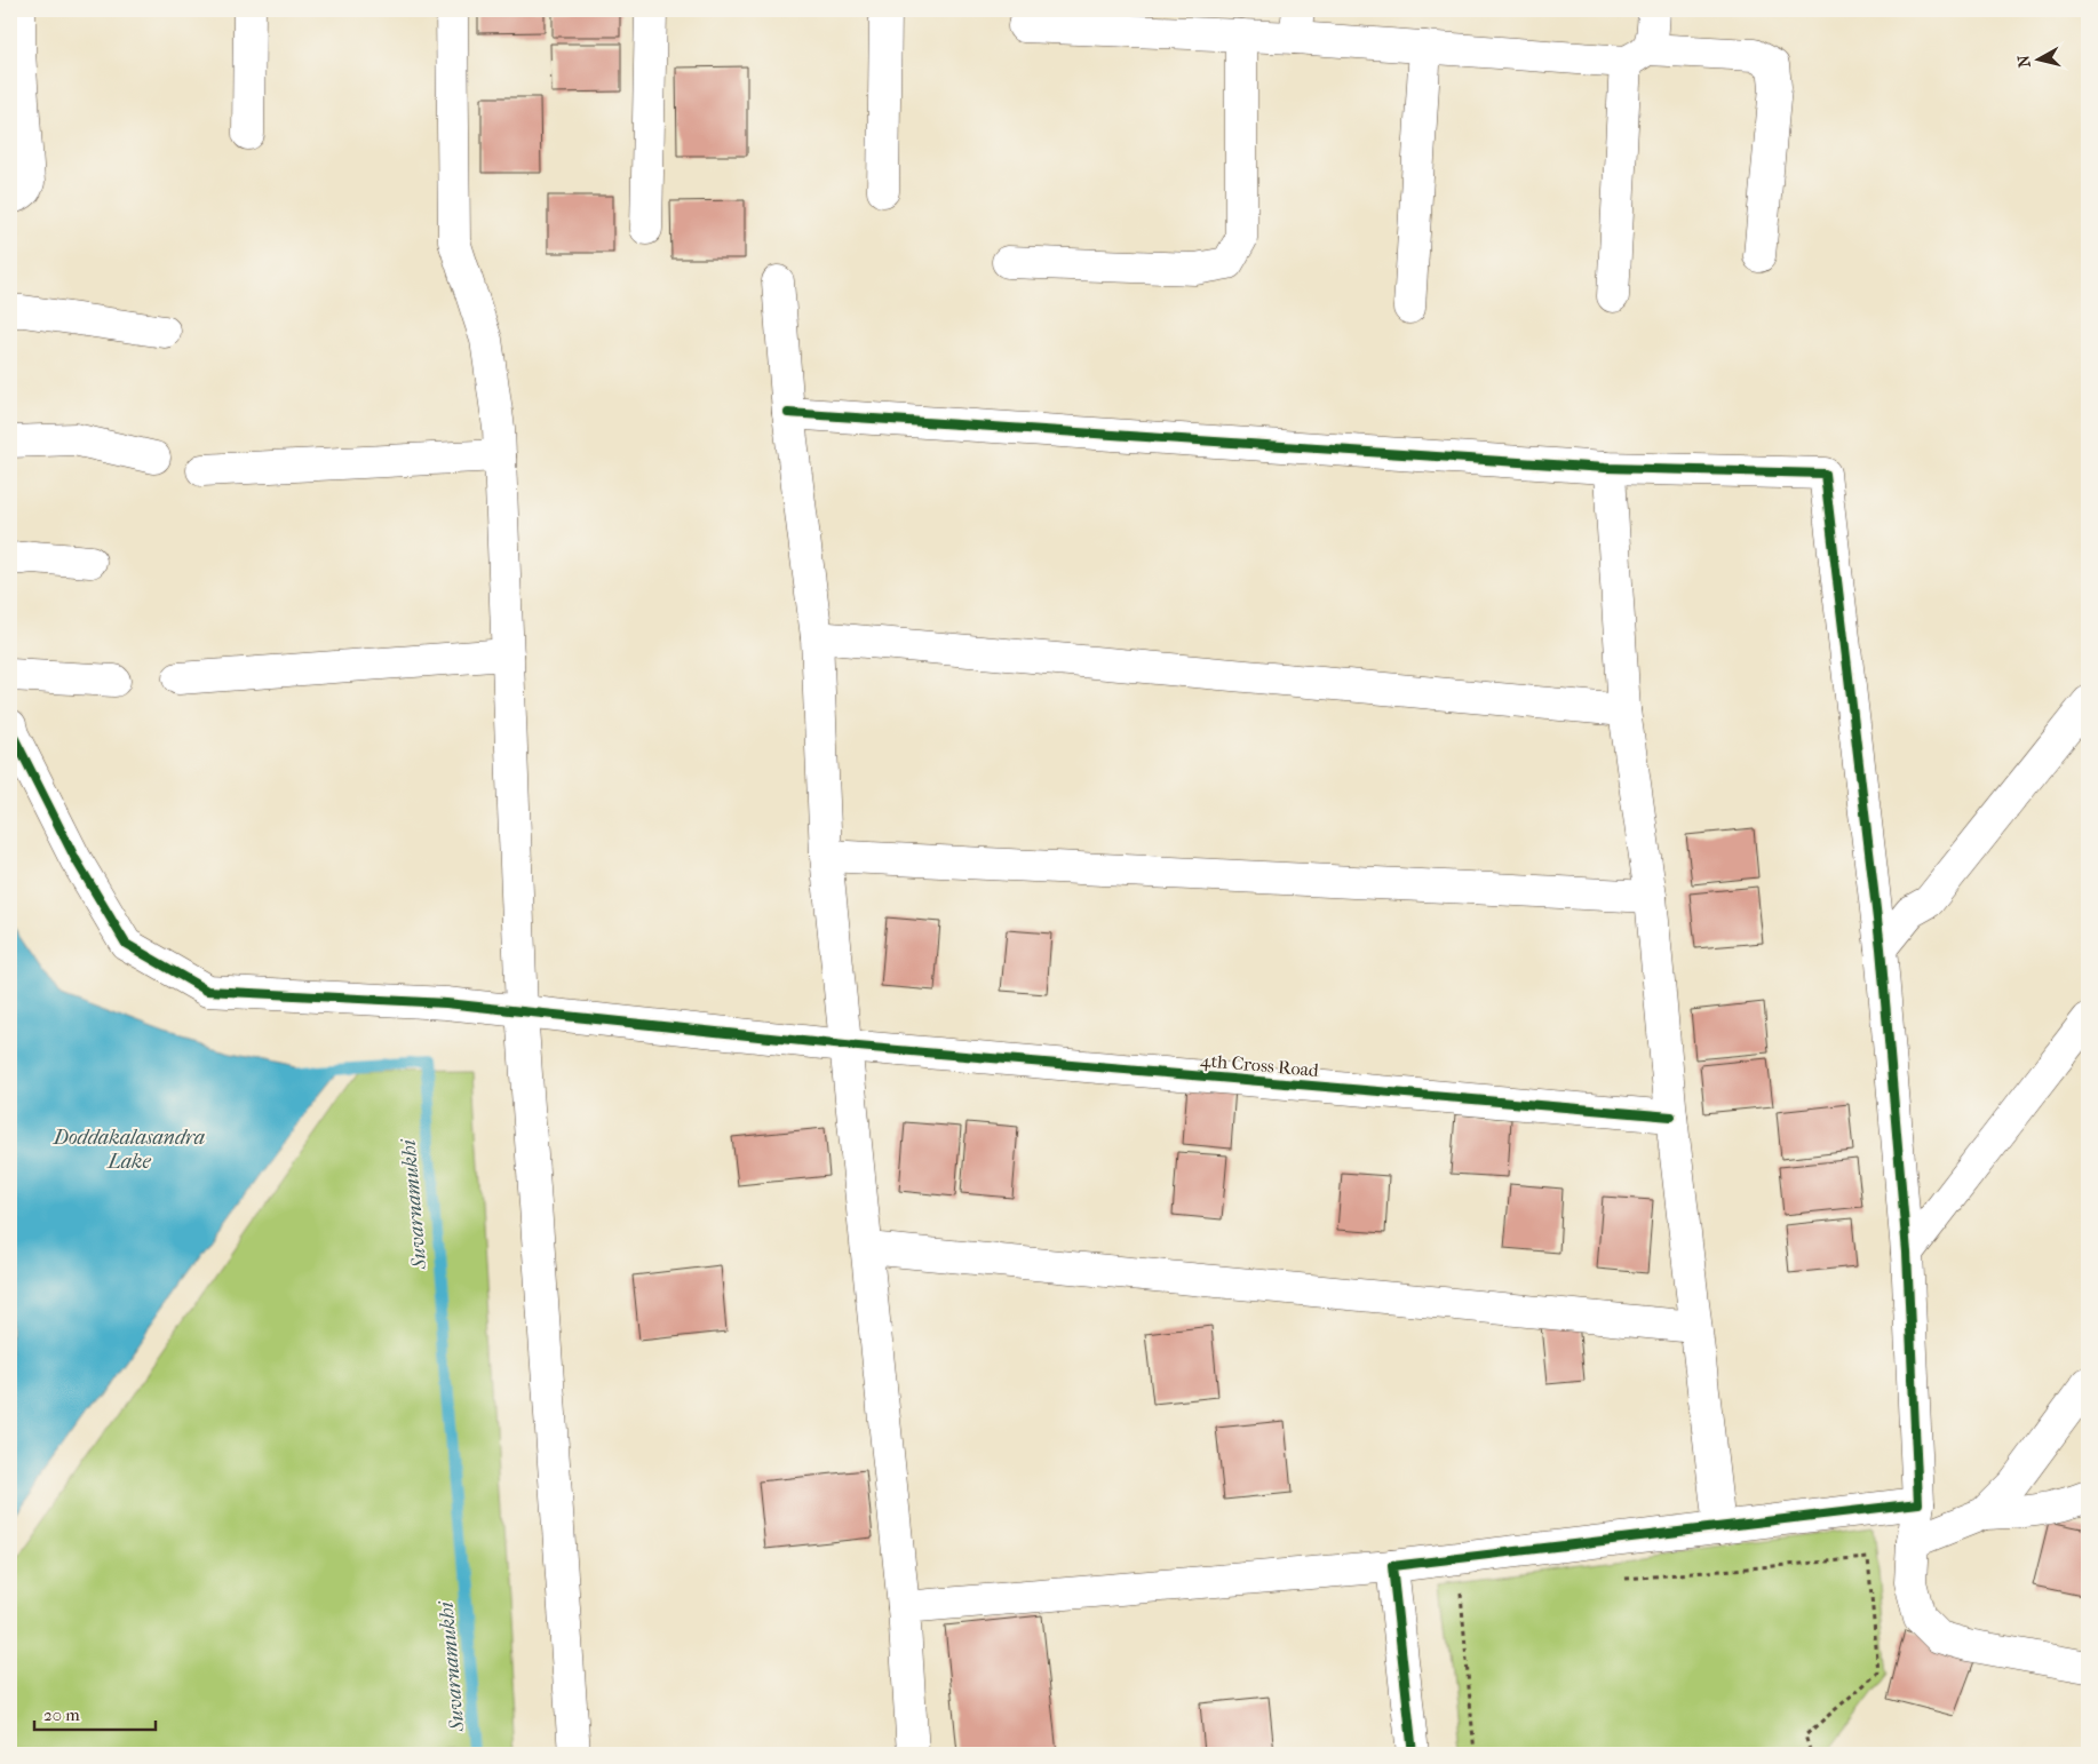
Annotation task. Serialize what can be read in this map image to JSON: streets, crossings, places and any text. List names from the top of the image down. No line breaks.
{"streets":{"street":["4th Cross Road"]},"water":["Doddakalasandra Lake","Suvarnamukhi"],"scale_bar":"20 m","north":"left"}
